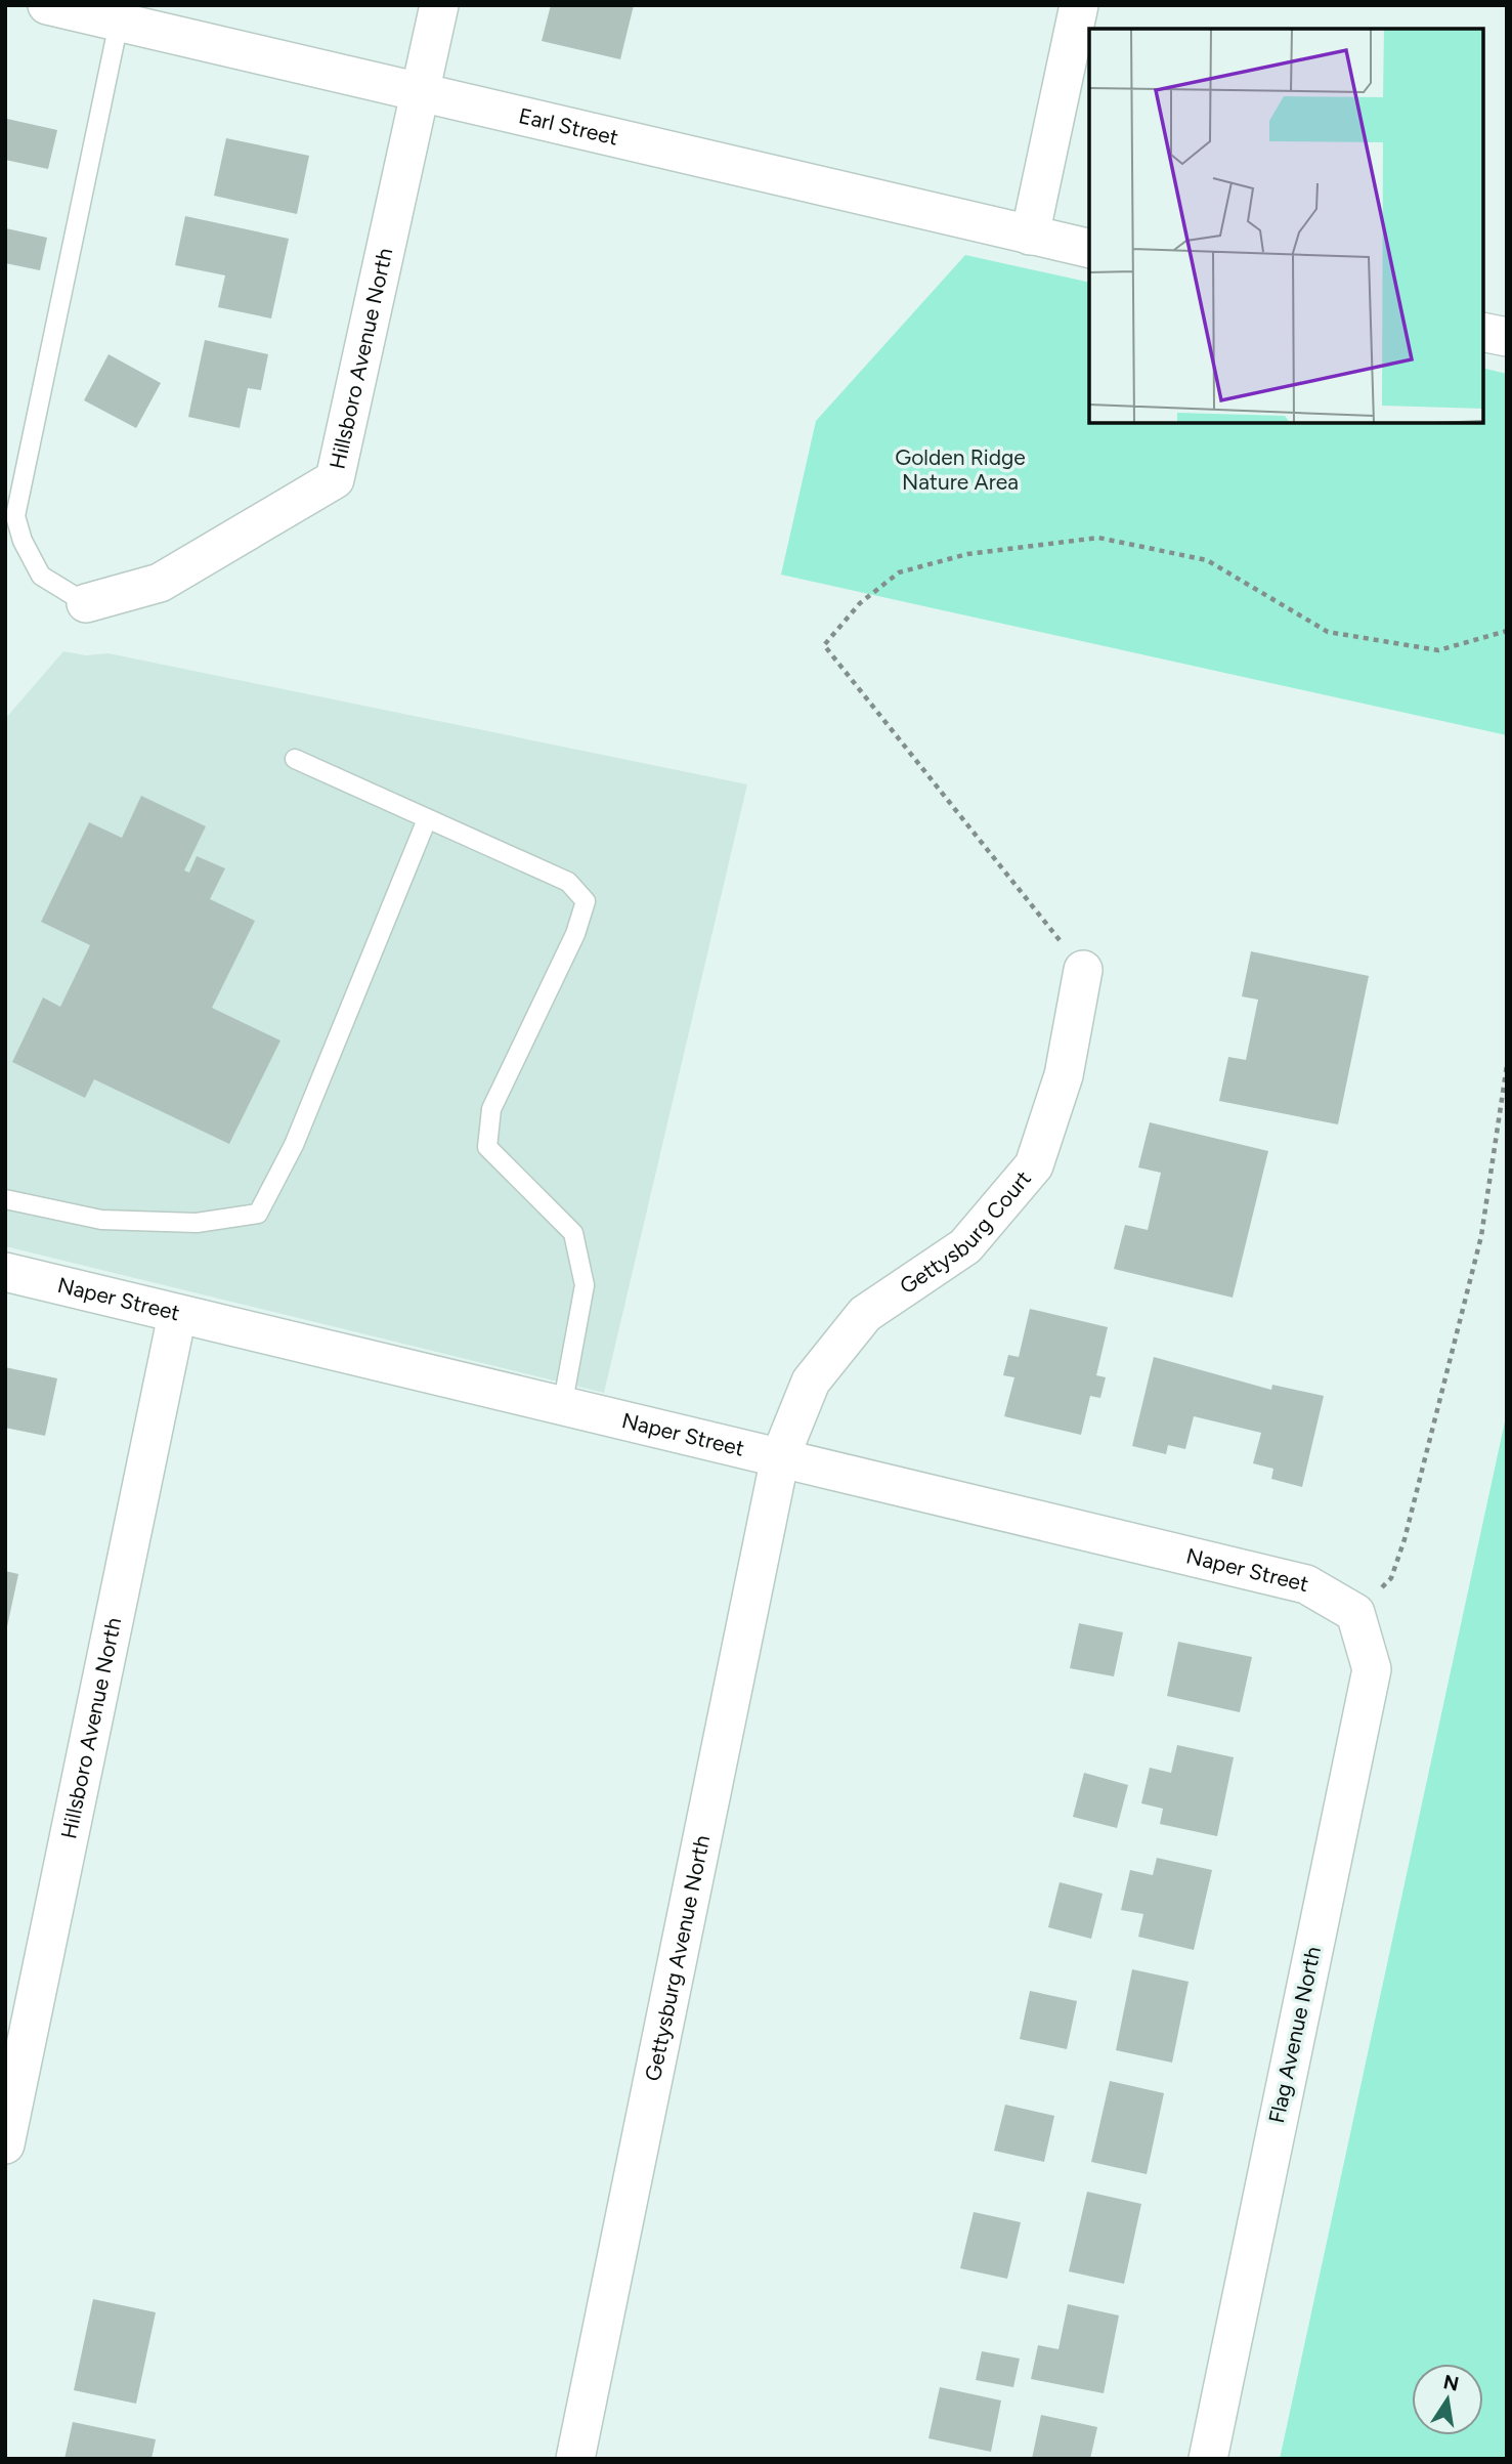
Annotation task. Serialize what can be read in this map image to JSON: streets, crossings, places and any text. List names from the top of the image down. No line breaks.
{"streets":{"street":["Earl Street","Hillsboro Avenue North","Gettysburg Court","Naper Street","Gettysburg Avenue North","Flag Avenue North"]},"crossings":[["Earl Street","Hillsboro Avenue North"],["Hillsboro Avenue North","Naper Street"],["Gettysburg Court","Naper Street"],["Gettysburg Court","Gettysburg Avenue North"],["Naper Street","Gettysburg Avenue North"],["Naper Street","Flag Avenue North"]],"parks":["Golden Ridge Nature Area"],"north":"top"}
